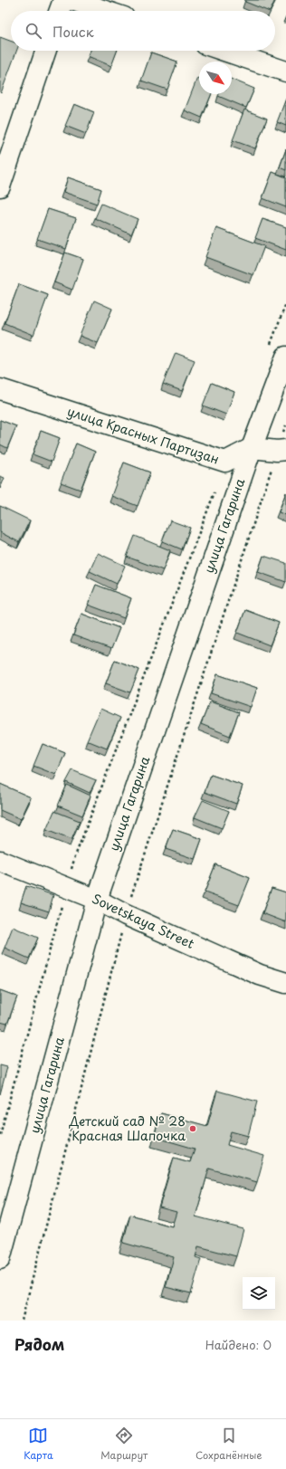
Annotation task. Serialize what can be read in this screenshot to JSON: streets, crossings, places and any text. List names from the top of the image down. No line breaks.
{"streets":{"main road":["улица Красных Партизан","улица Гагарина","Sovetskaya Street"]},"crossings":[["улица Красных Партизан","улица Гагарина"],["улица Гагарина","Sovetskaya Street"]],"places":["Детский сад № 28 Красная Шапочка"],"north":"bottom right","page":{"search":"Поиск","heading":["Рядом","Найдено: 0"],"nav":["Карта","Маршрут","Сохранённые"]}}
